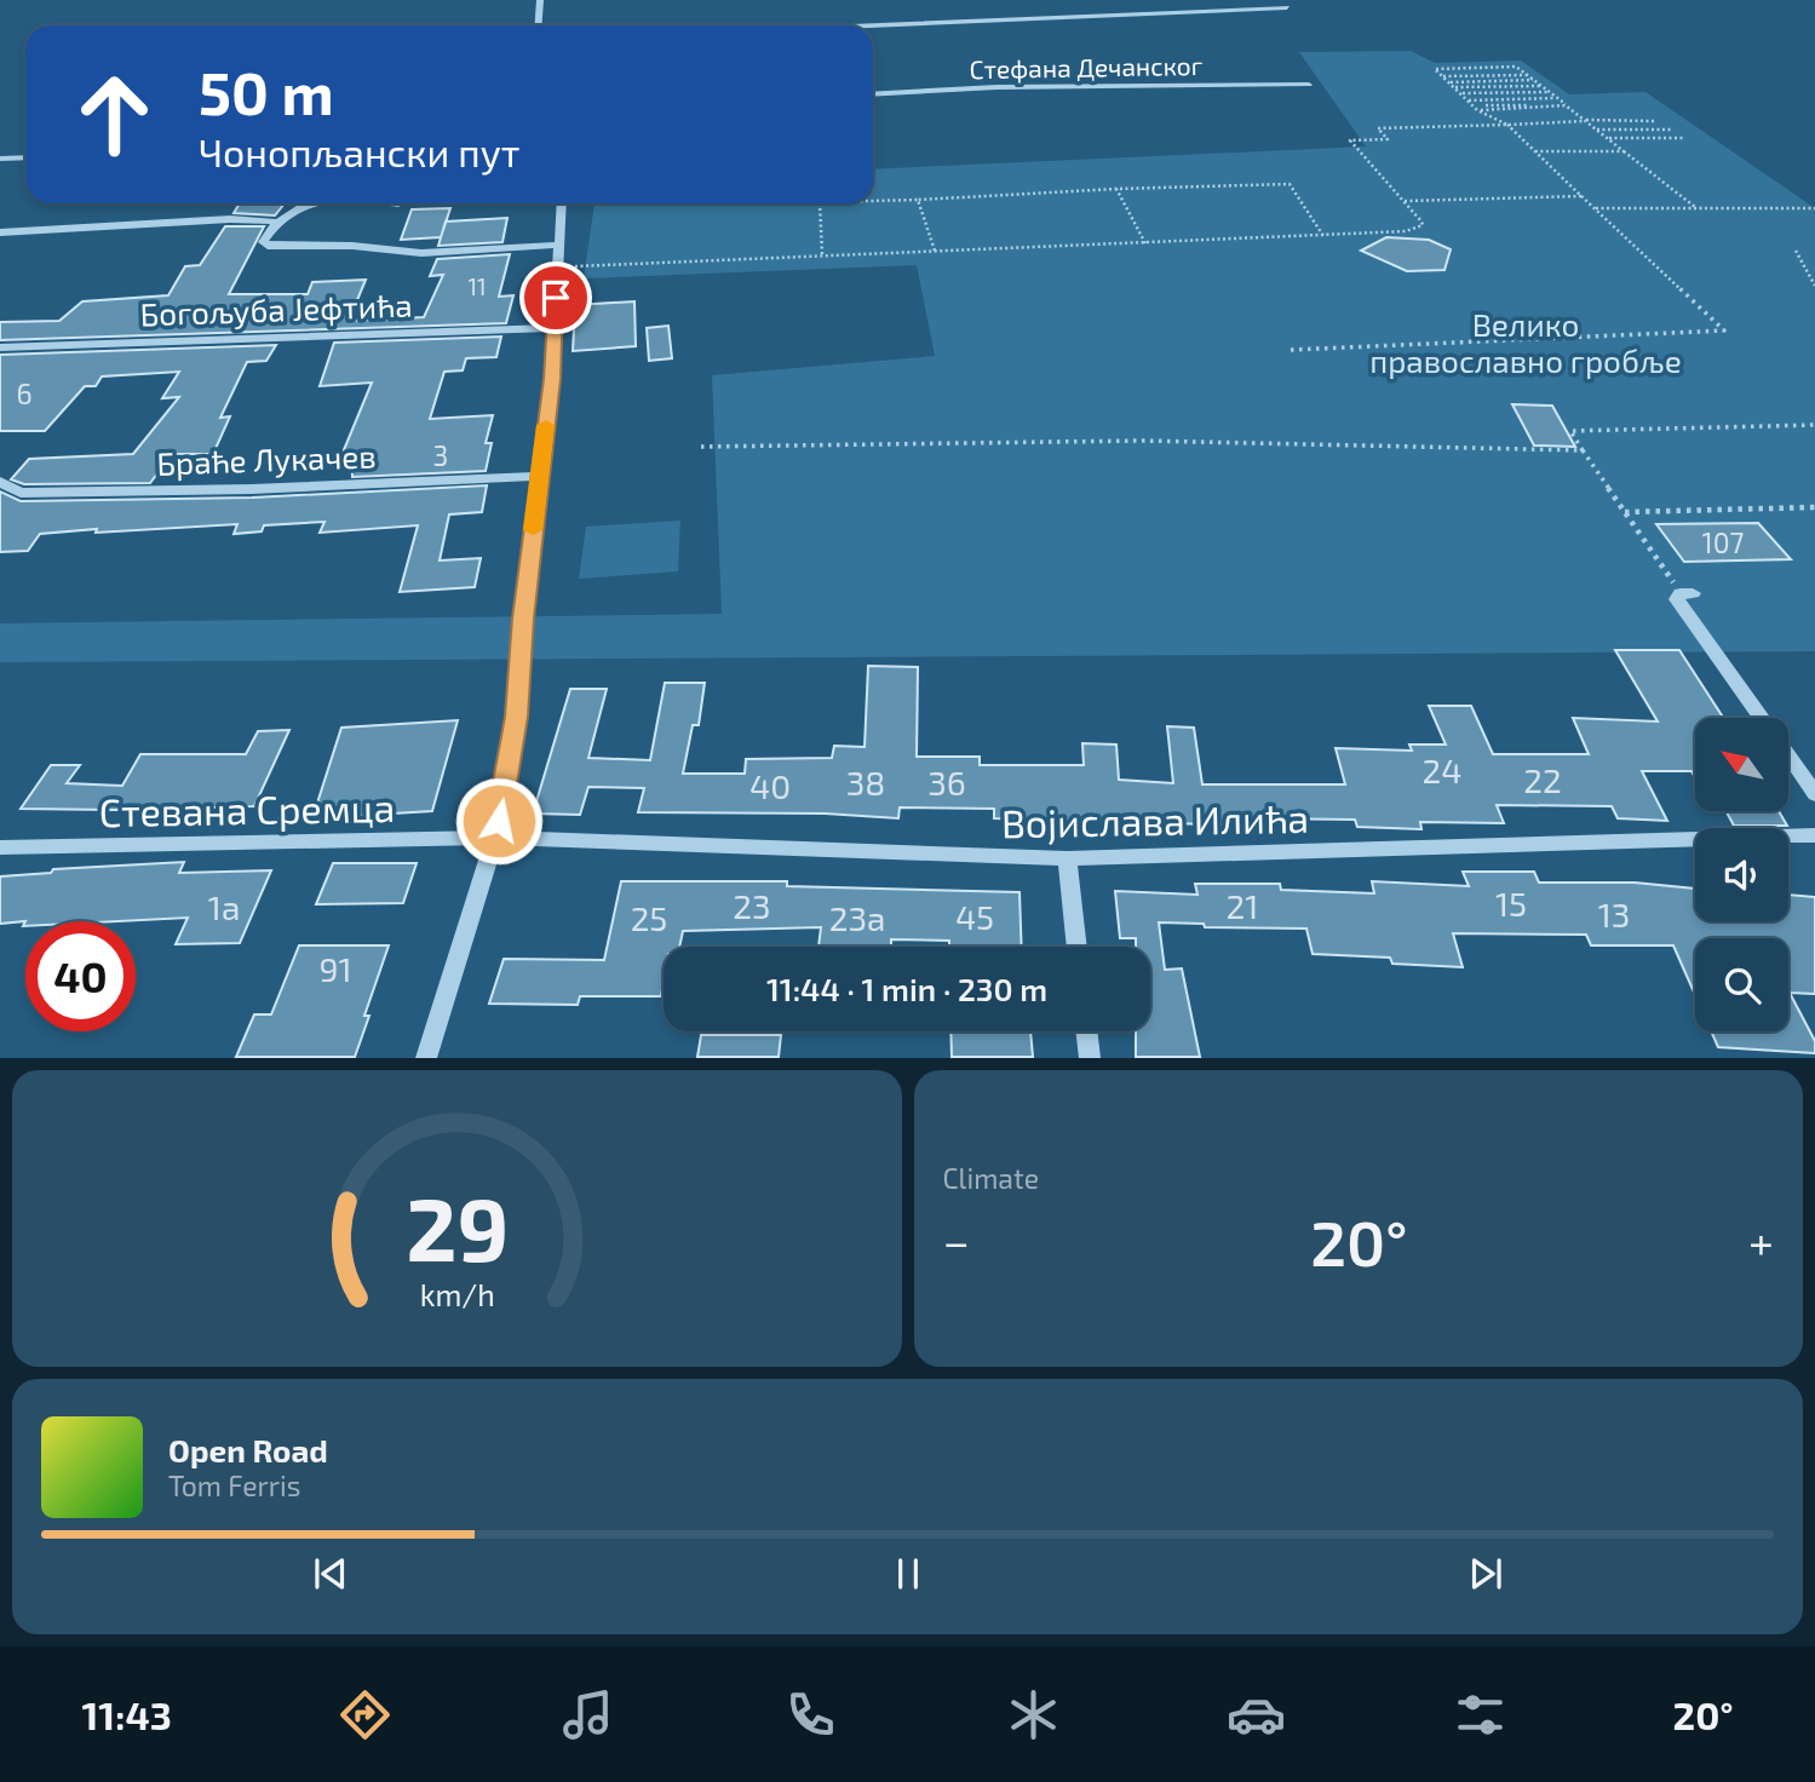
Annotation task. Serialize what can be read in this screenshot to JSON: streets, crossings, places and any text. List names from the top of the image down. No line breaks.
{"streets":{"street":["Стефана Дечанског","Богољуба Јефтића","Браће Лукачев","Стевана Сремца","Војислава Илића"]},"crossings":[["Стевана Сремца","Војислава Илића"]],"parks":["Велико православно гробље"],"house_numbers":["11","6","3","107","24","22","38","36","40","15","23","21","1a","13","45","25","23a","91"],"north":"top left","page":{"turn":["50 m","Чонопљански пут"],"limit":"40","trip":"11:44 · 1 min · 230 m","tile":"Climate","heat":["−","20°","+"],"song":["Open Road","Tom Ferris"],"tabs":["11:43","20°"],"gauge":["29","km/h"]}}
